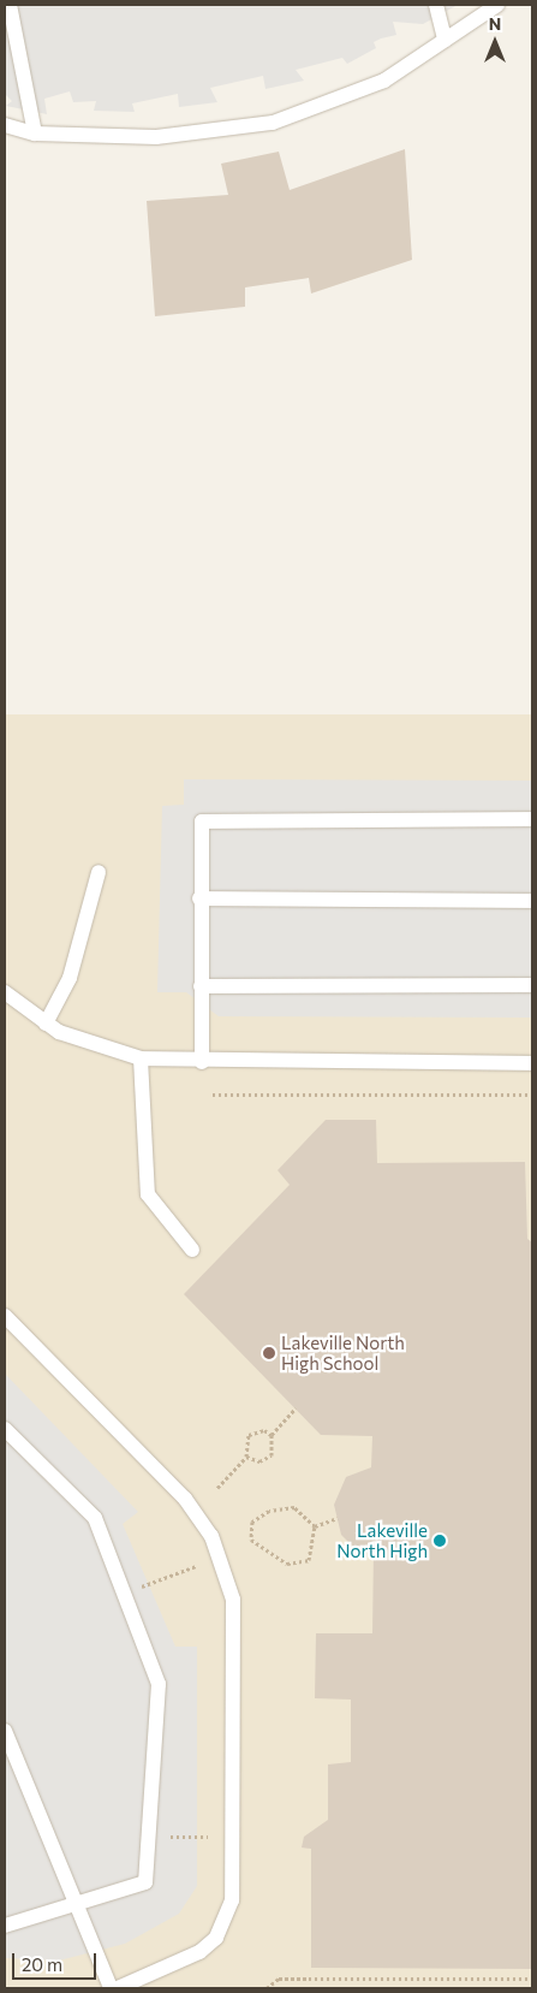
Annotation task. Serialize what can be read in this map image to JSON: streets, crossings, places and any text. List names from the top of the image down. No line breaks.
{"places":["Lakeville North High School","Lakeville North High"],"scale_bar":"20 m","north":"top"}
